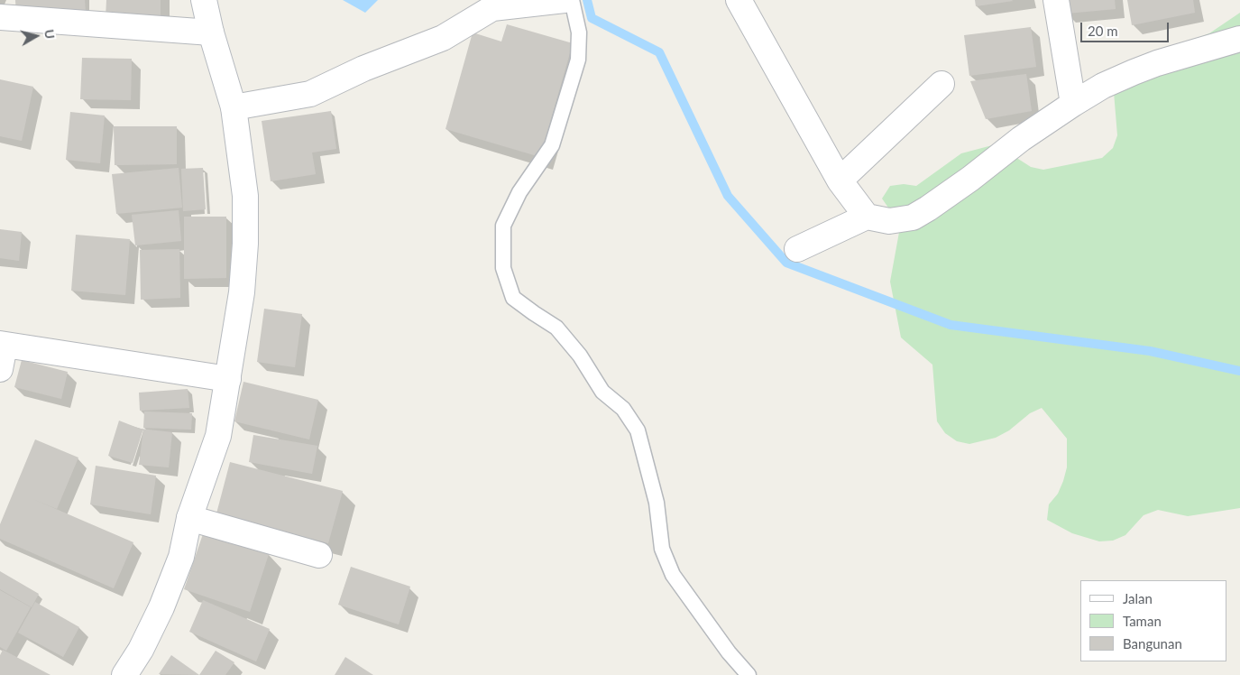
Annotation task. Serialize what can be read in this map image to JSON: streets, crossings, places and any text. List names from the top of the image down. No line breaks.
{"legend":["Jalan","Taman","Bangunan"],"scale_bar":"20 m","north":"right"}
